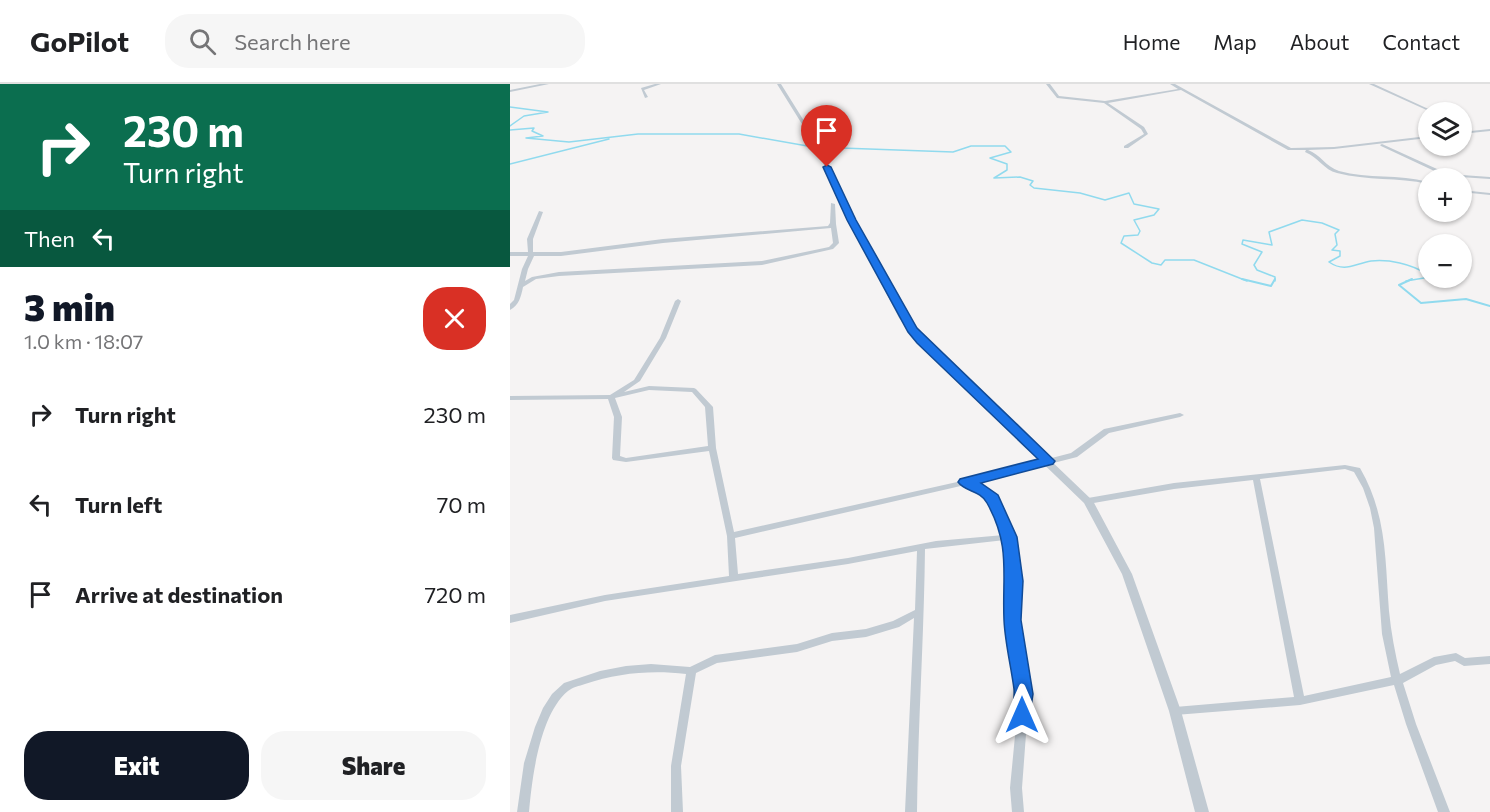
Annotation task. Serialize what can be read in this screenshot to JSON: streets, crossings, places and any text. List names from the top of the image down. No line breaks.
{"page":{"header":"GoPilot","search":"Search here","nav":["Home","Map","About","Contact"],"turn":["230 m","Turn right"],"map_buttons":["+","−"],"then":"Then","heading":["3 min","1.0 km · 18:07"],"list":[{"name":"Turn right","value":"230 m"},{"name":"Turn left","value":"70 m"},{"name":"Arrive at destination","value":"720 m"}],"buttons":["Exit","Share"]}}
